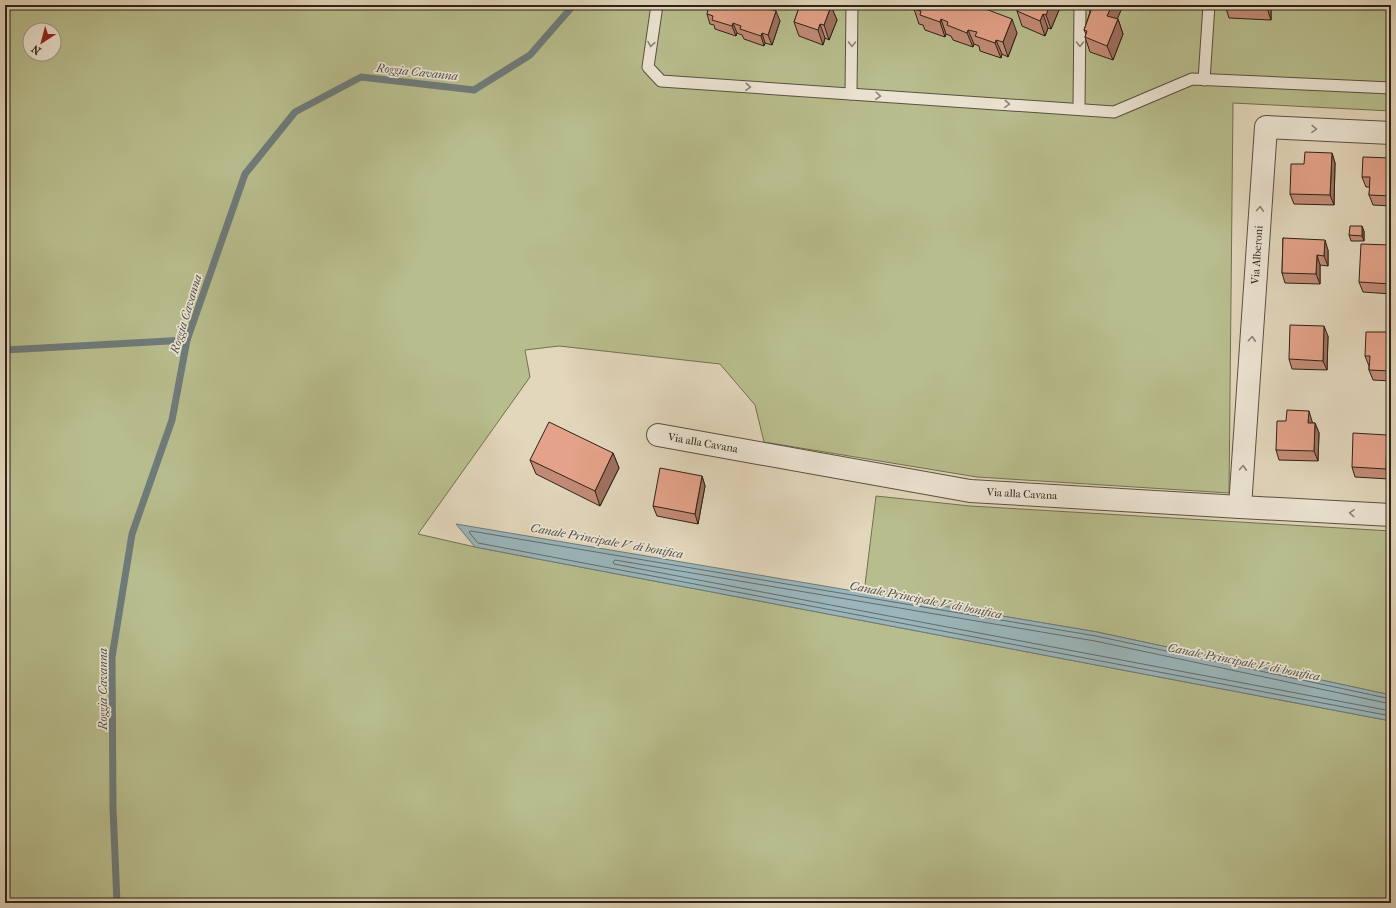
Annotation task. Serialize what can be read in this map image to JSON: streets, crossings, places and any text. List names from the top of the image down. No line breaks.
{"streets":{"street":["Via Alberoni","Via alla Cavana"]},"crossings":[["Via Alberoni","Via alla Cavana"]],"water":["Roggia Cavanna","Canale Principale V di bonifica"],"north":"bottom left"}
